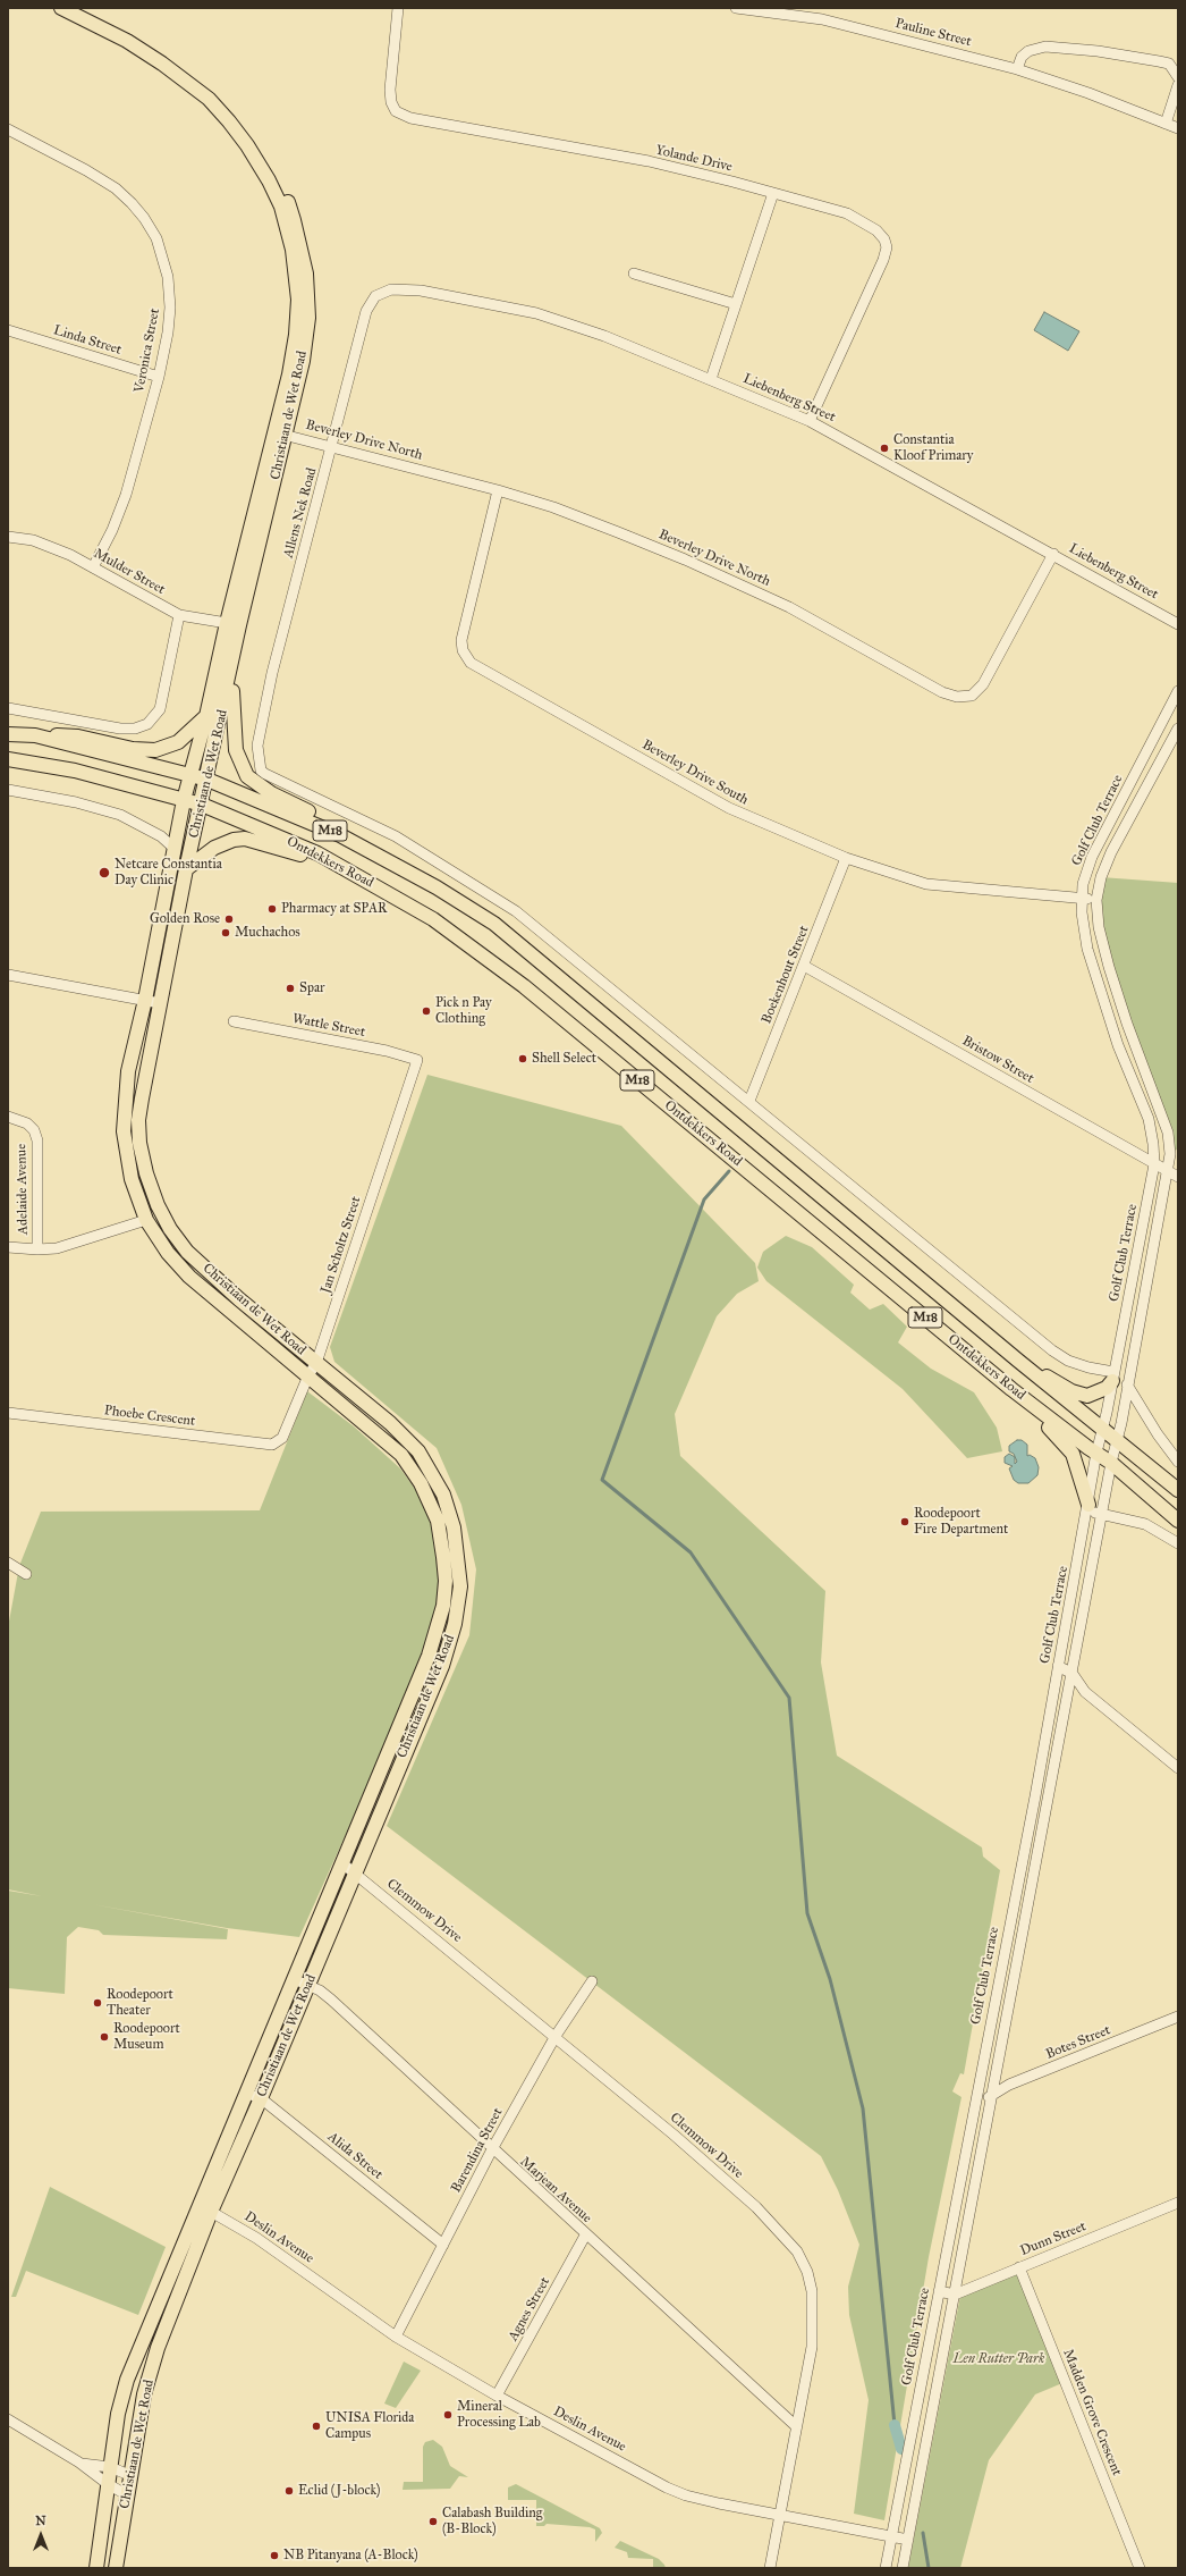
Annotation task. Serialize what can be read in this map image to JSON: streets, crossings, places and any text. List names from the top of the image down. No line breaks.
{"streets":{"main road":["Christiaan de Wet Road","M18","Ontdekkers Road"],"street":["Pauline Street","Yolande Drive","Linda Street","Veronica Street","Liebenberg Street","Beverley Drive North","Allens Nek Road","Mulder Street","Beverley Drive South","Golf Club Terrace","Boekenhout Street","Wattle Street","Bristow Street","Adelaide Avenue","Jan Scholtz Street","Phoebe Crescent","Clemmow Drive","Botes Street","Barendina Street","Alida Street","Marjean Avenue","Deslin Avenue","Dunn Street","Agnes Street","Madden Grove Crescent"]},"crossings":[["Yolande Drive","Liebenberg Street"],["Linda Street","Veronica Street"],["Veronica Street","Mulder Street"],["Liebenberg Street","Beverley Drive North"],["Liebenberg Street","Allens Nek Road"],["Christiaan de Wet Road","Beverley Drive North"],["Christiaan de Wet Road","Mulder Street"],["Christiaan de Wet Road","Ontdekkers Road"],["Christiaan de Wet Road","Jan Scholtz Street"],["Christiaan de Wet Road","Clemmow Drive"],["Christiaan de Wet Road","Alida Street"],["Christiaan de Wet Road","Marjean Avenue"],["Christiaan de Wet Road","Deslin Avenue"],["Beverley Drive North","Allens Nek Road"],["Beverley Drive North","Beverley Drive South"],["Allens Nek Road","Boekenhout Street"],["Beverley Drive South","Golf Club Terrace"],["Beverley Drive South","Boekenhout Street"],["Golf Club Terrace","Ontdekkers Road"],["Golf Club Terrace","Bristow Street"],["Golf Club Terrace","Botes Street"],["Golf Club Terrace","Deslin Avenue"],["Golf Club Terrace","Dunn Street"],["Boekenhout Street","Bristow Street"],["Wattle Street","Jan Scholtz Street"],["Jan Scholtz Street","Phoebe Crescent"],["Clemmow Drive","Barendina Street"],["Clemmow Drive","Marjean Avenue"],["Clemmow Drive","Deslin Avenue"],["Barendina Street","Alida Street"],["Barendina Street","Marjean Avenue"],["Barendina Street","Deslin Avenue"],["Marjean Avenue","Agnes Street"],["Deslin Avenue","Agnes Street"],["Dunn Street","Madden Grove Crescent"]],"parks":["Len Rutter Park"],"places":["Constantia Kloof Primary","Netcare Constantia Day Clinic","Pharmacy at SPAR","Golden Rose","Muchachos","Spar","Pick n Pay Clothing","Shell Select","Roodepoort Fire Department","Roodepoort Theater","Roodepoort Museum","Mineral Processing Lab","UNISA Florida Campus","Eclid (J-block)","Calabash Building (B-Block)","NB Pitanyana (A-Block)"],"north":"top"}
